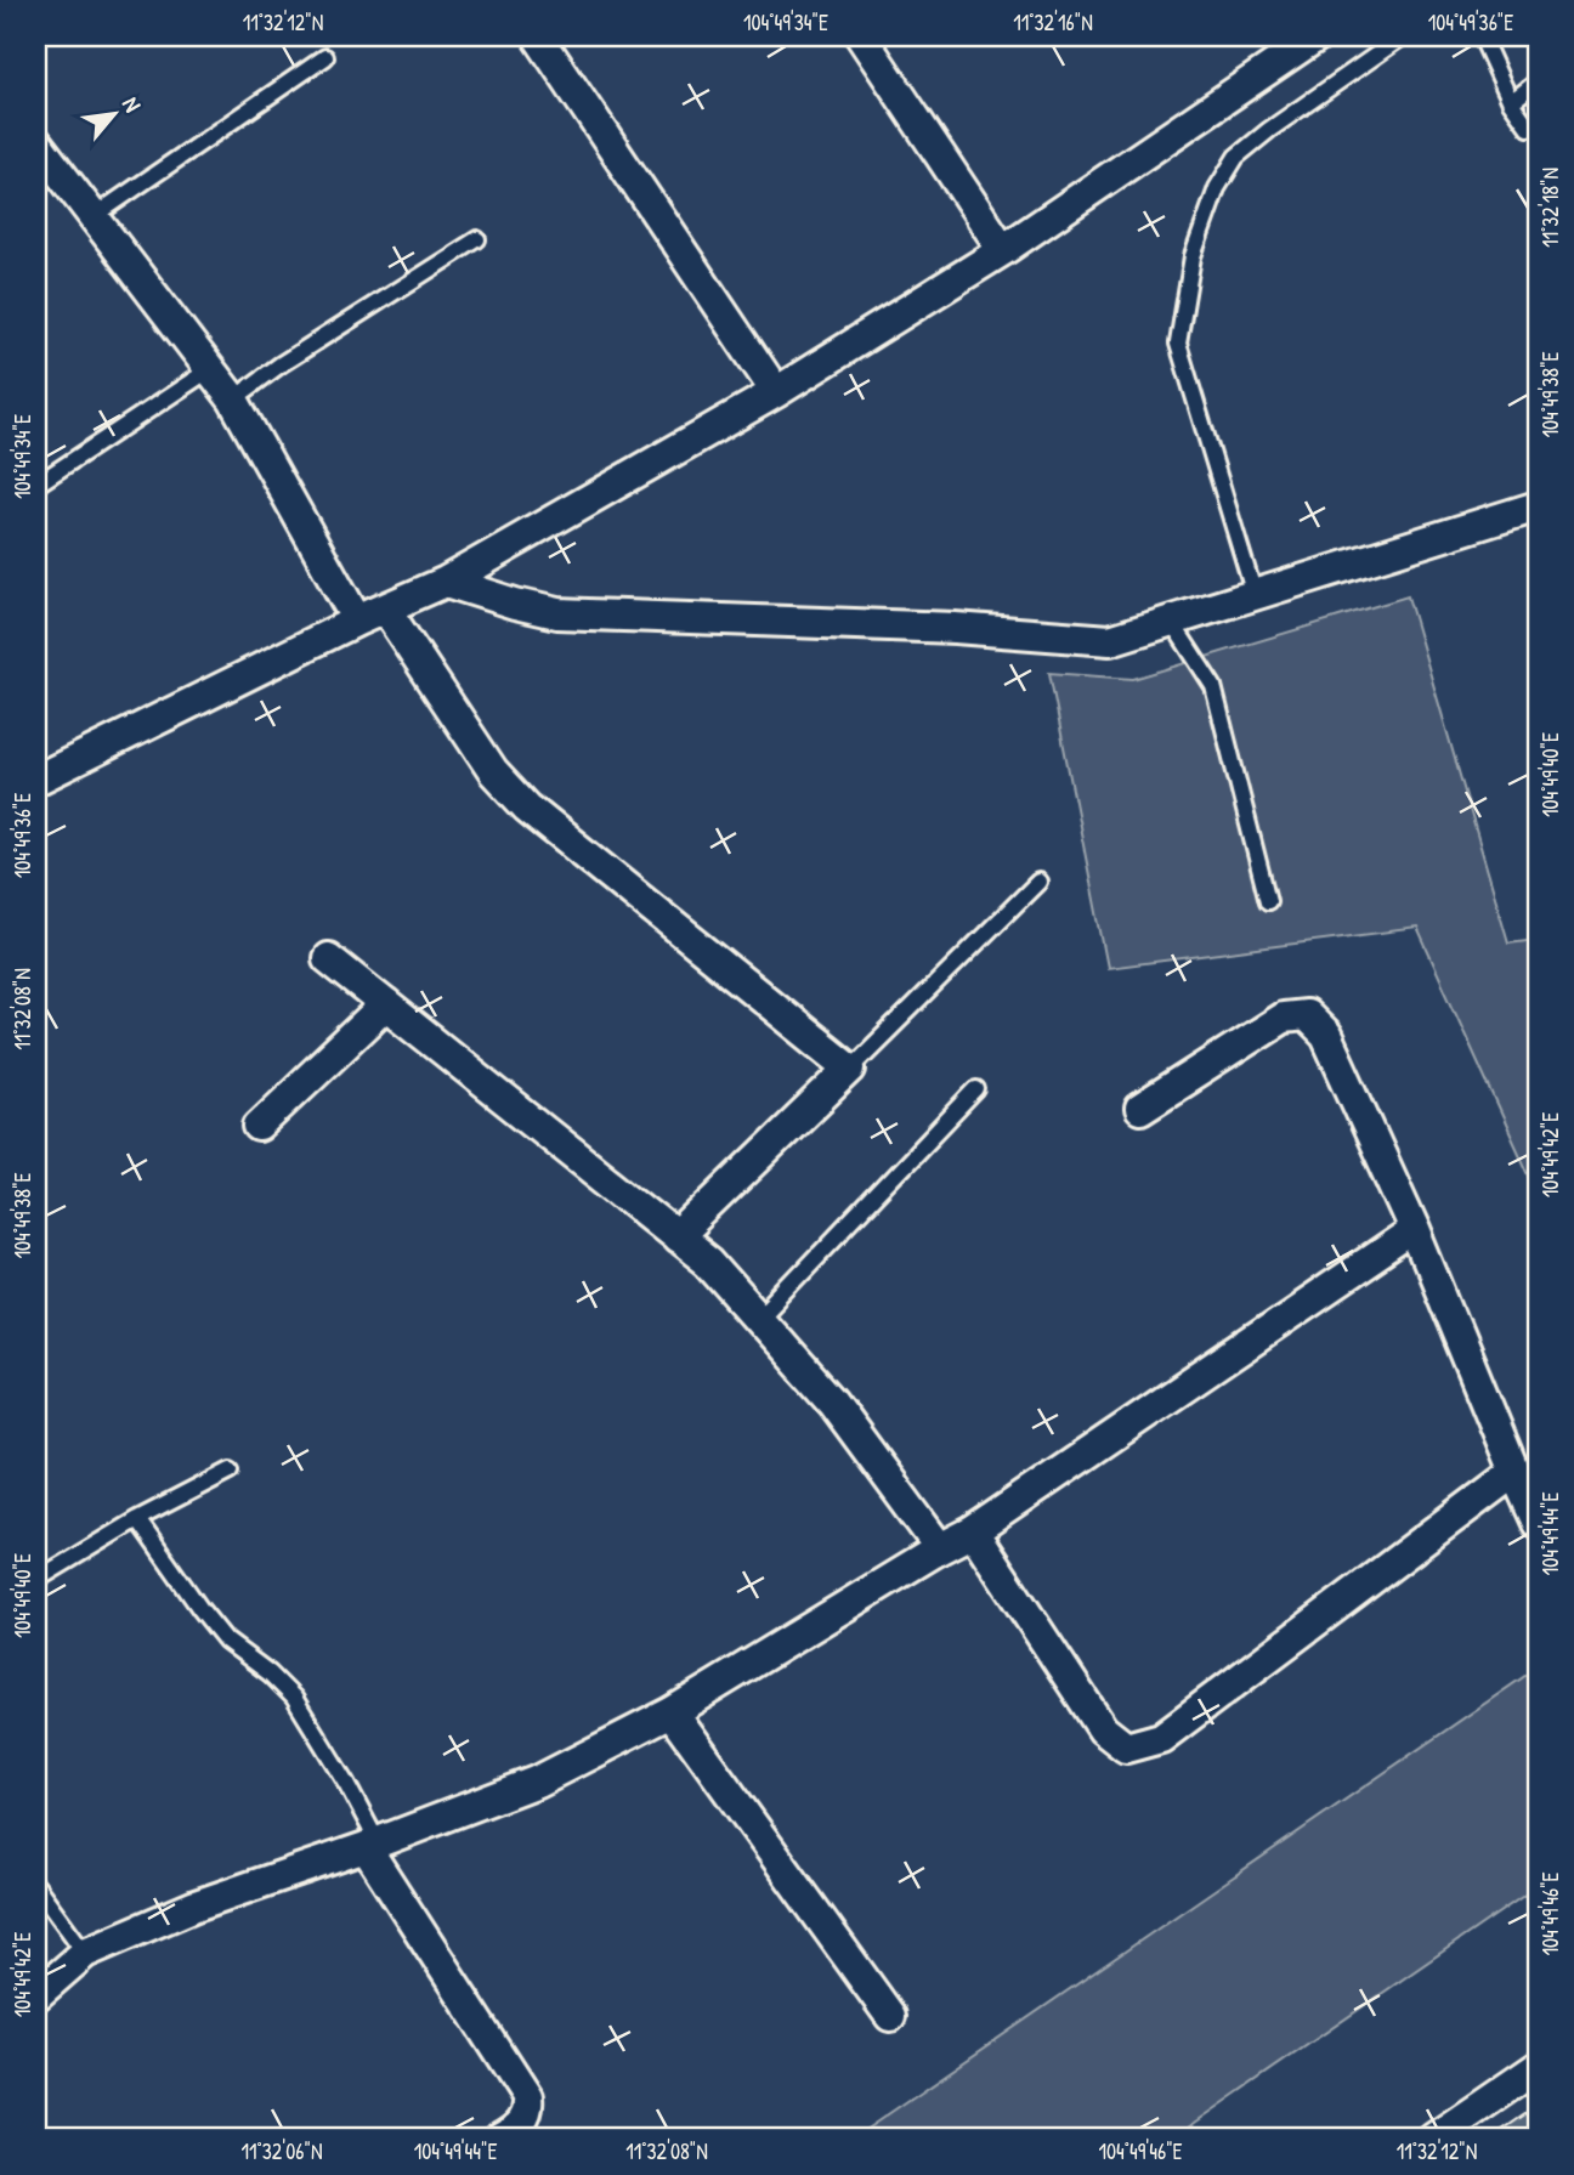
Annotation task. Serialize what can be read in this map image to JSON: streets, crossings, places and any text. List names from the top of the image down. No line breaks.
{"north":"top right","coordinates":["11°32'12\"N","104°49'34\"E","11°32'16\"N","104°49'36\"E","11°32'18\"N","104°49'38\"E","104°49'40\"E","11°32'08\"N","104°49'42\"E","104°49'44\"E","104°49'46\"E","11°32'06\"N"]}
